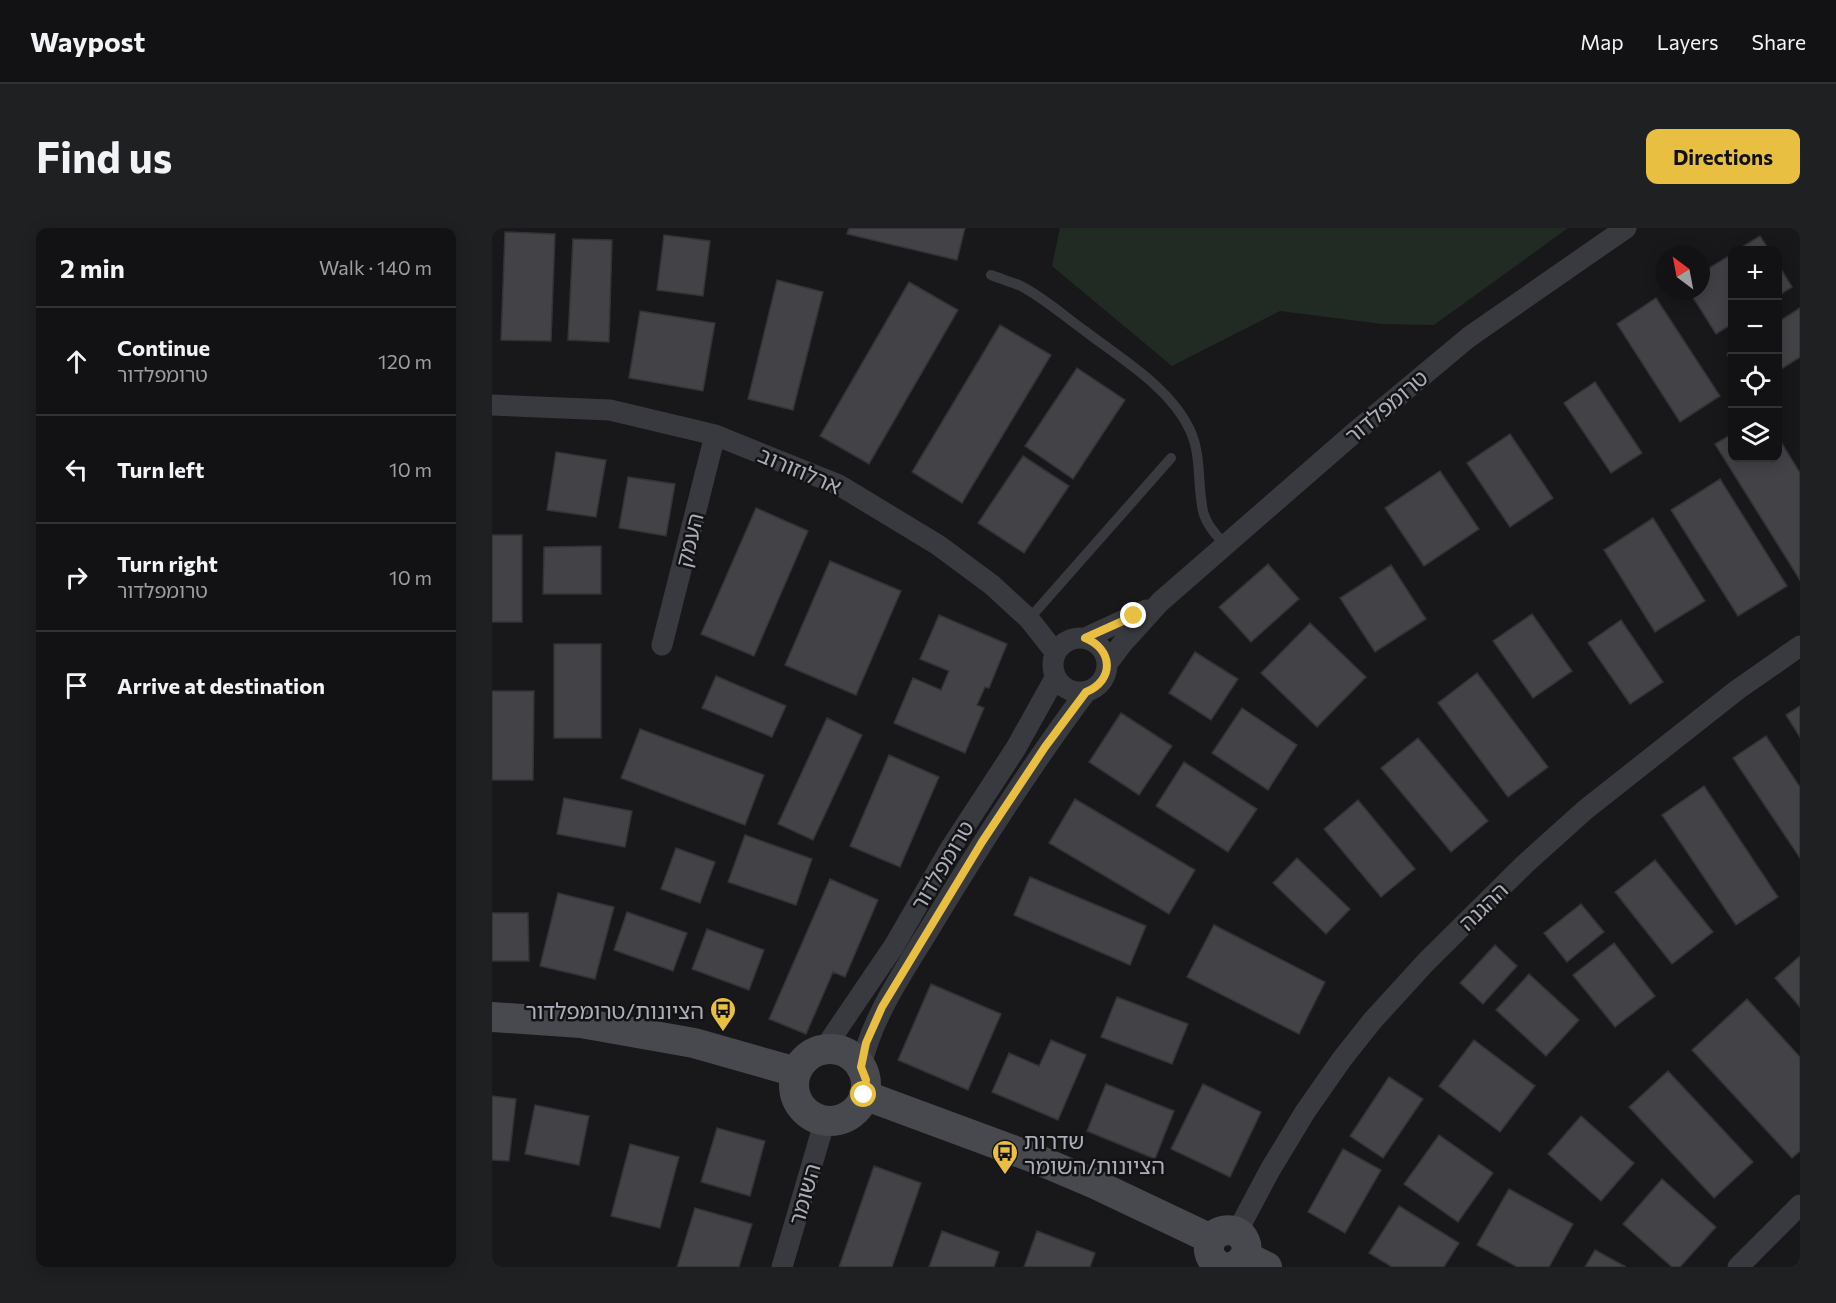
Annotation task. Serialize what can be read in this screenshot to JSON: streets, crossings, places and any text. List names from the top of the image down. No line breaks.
{"streets":{"street":["טרומפלדור","ארלוזורוב","העמק","ההגנה","השומר"]},"crossings":[["טרומפלדור","ארלוזורוב"],["טרומפלדור","השומר"],["ארלוזורוב","העמק"]],"places":{"bus stop":["הציונות/טרומפלדור","שדרות הציונות/השומר"]},"north":"top left","page":{"header":"Waypost","nav":["Map","Layers","Share"],"buttons":"Directions","title":"Find us","heading":["2 min","Walk · 140 m"],"map_buttons":["+","−"],"list":[["Continue","טרומפלדור","120 m"],["Turn left","10 m"],["Turn right","טרומפלדור","10 m"],"Arrive at destination"]}}
